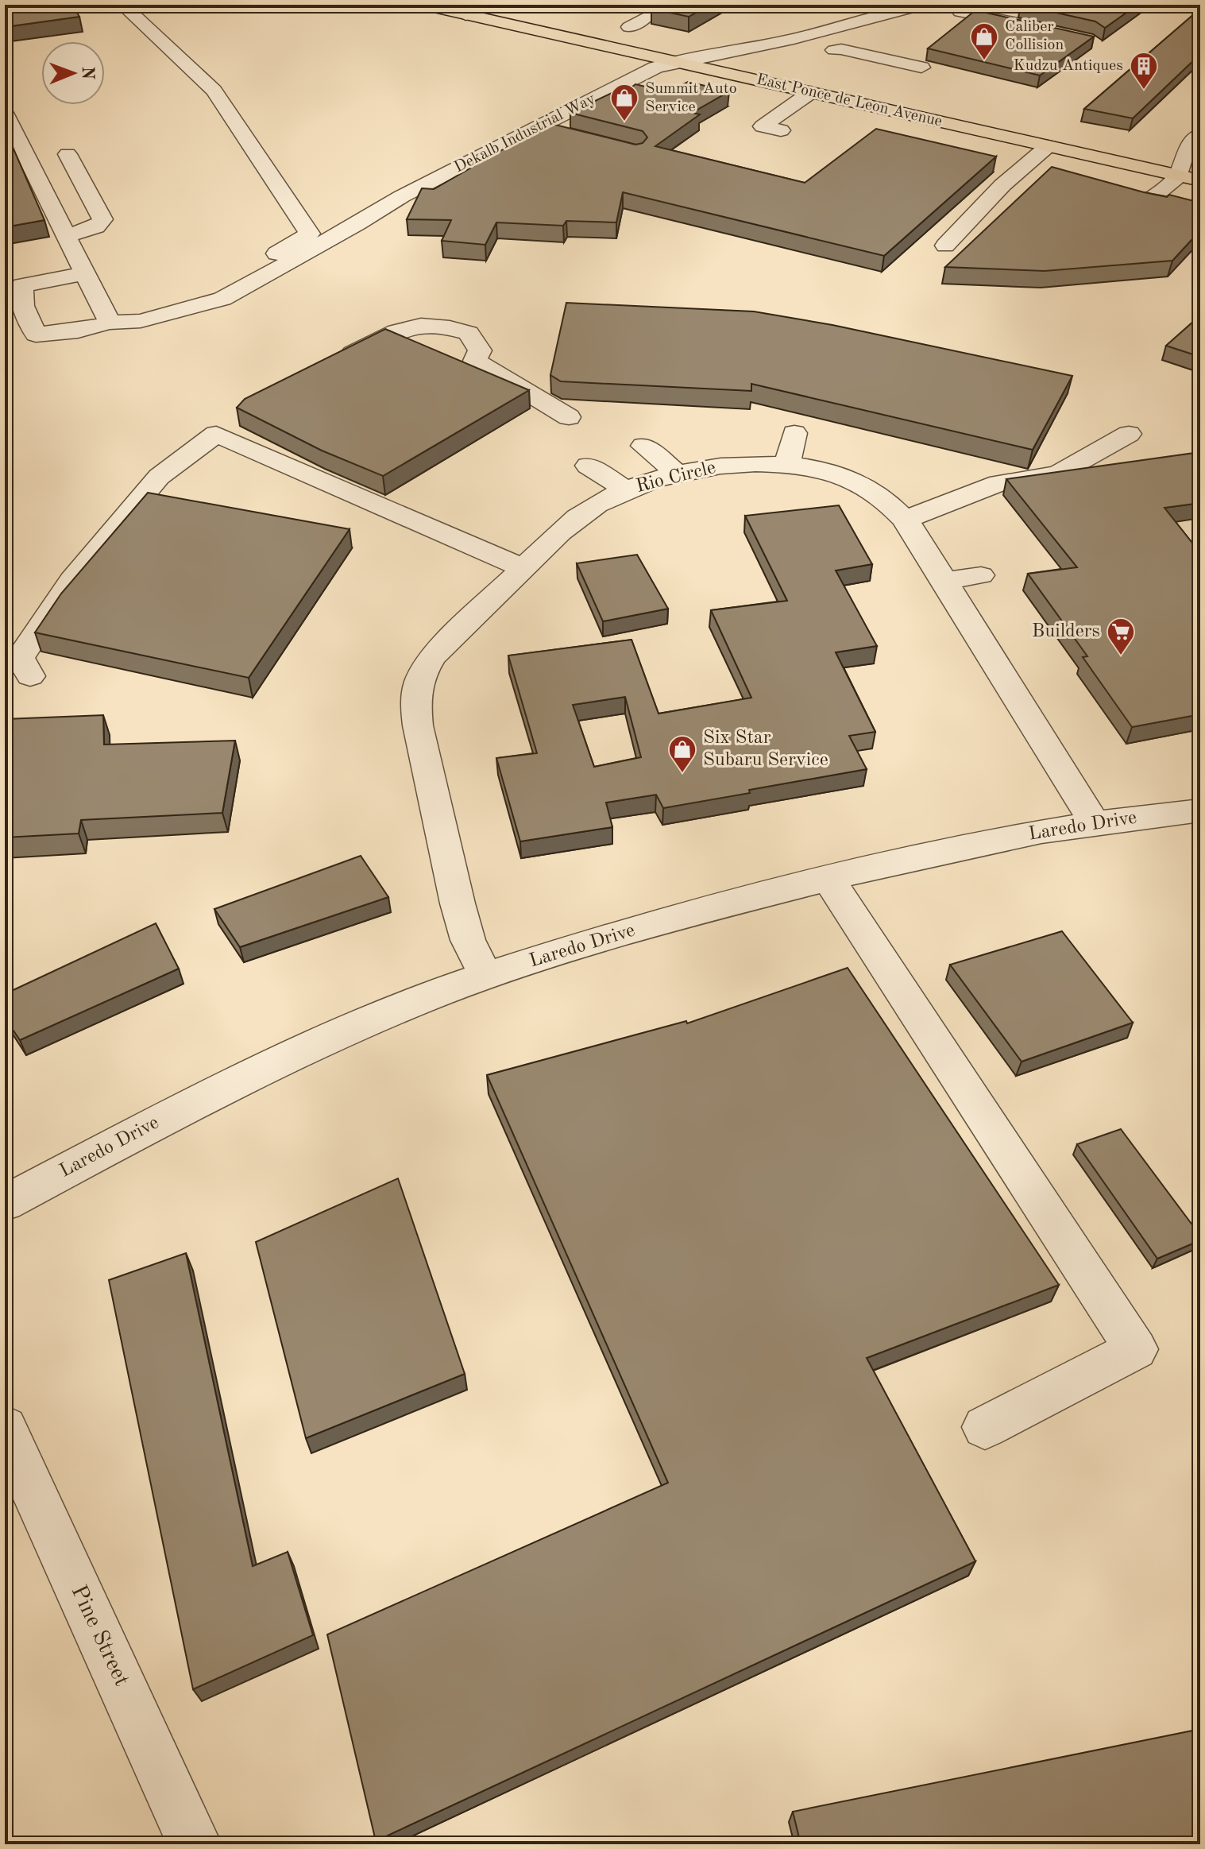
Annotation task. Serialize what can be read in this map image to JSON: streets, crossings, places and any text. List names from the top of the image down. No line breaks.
{"streets":{"main road":["East Ponce de Leon Avenue"],"street":["Dekalb Industrial Way","Rio Circle","Laredo Drive","Pine Street"]},"crossings":[["East Ponce de Leon Avenue","Dekalb Industrial Way"],["Rio Circle","Laredo Drive"]],"places":{"shop":["Caliber Collision","Summit Auto Service","Six Star Subaru Service"],"building":["Kudzu Antiques"],"supermarket":["Builders"]},"north":"right"}
